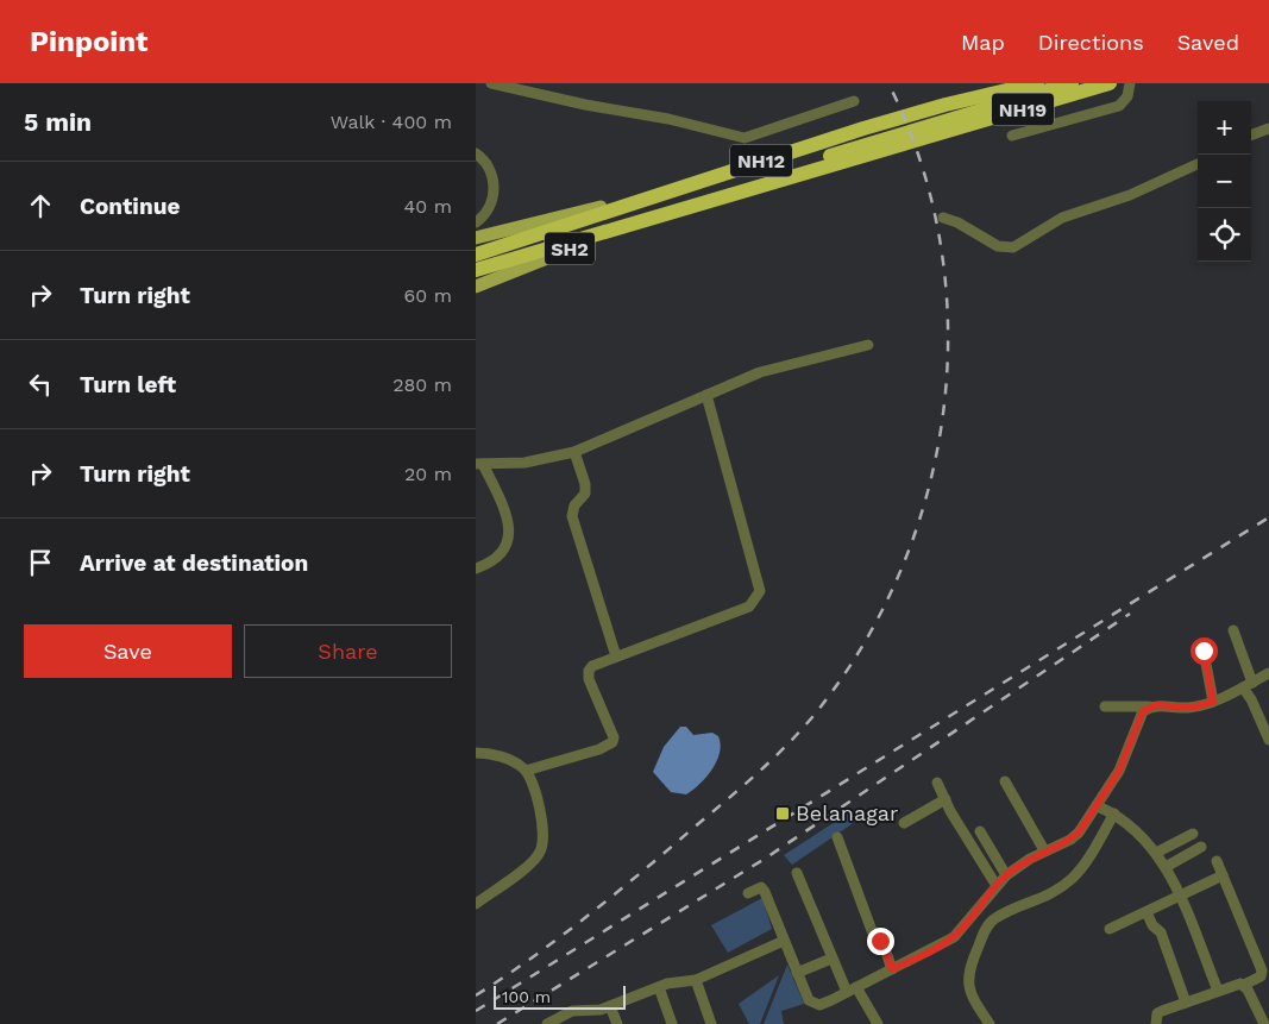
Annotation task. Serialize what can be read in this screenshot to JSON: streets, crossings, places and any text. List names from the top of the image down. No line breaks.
{"streets":{"highway":["NH19","NH12"],"main road":["SH2"]},"crossings":[["NH19","NH12"],["NH12","SH2"]],"places":{"transit":["Belanagar"]},"scale_bar":"100 m","page":{"header":"Pinpoint","nav":["Map","Directions","Saved"],"heading":["5 min","Walk · 400 m"],"map_buttons":["+","−"],"list":[["Continue","40 m"],["Turn right","60 m"],["Turn left","280 m"],["Turn right","20 m"],"Arrive at destination"],"buttons":["Save","Share"],"scale":"100 m"}}
